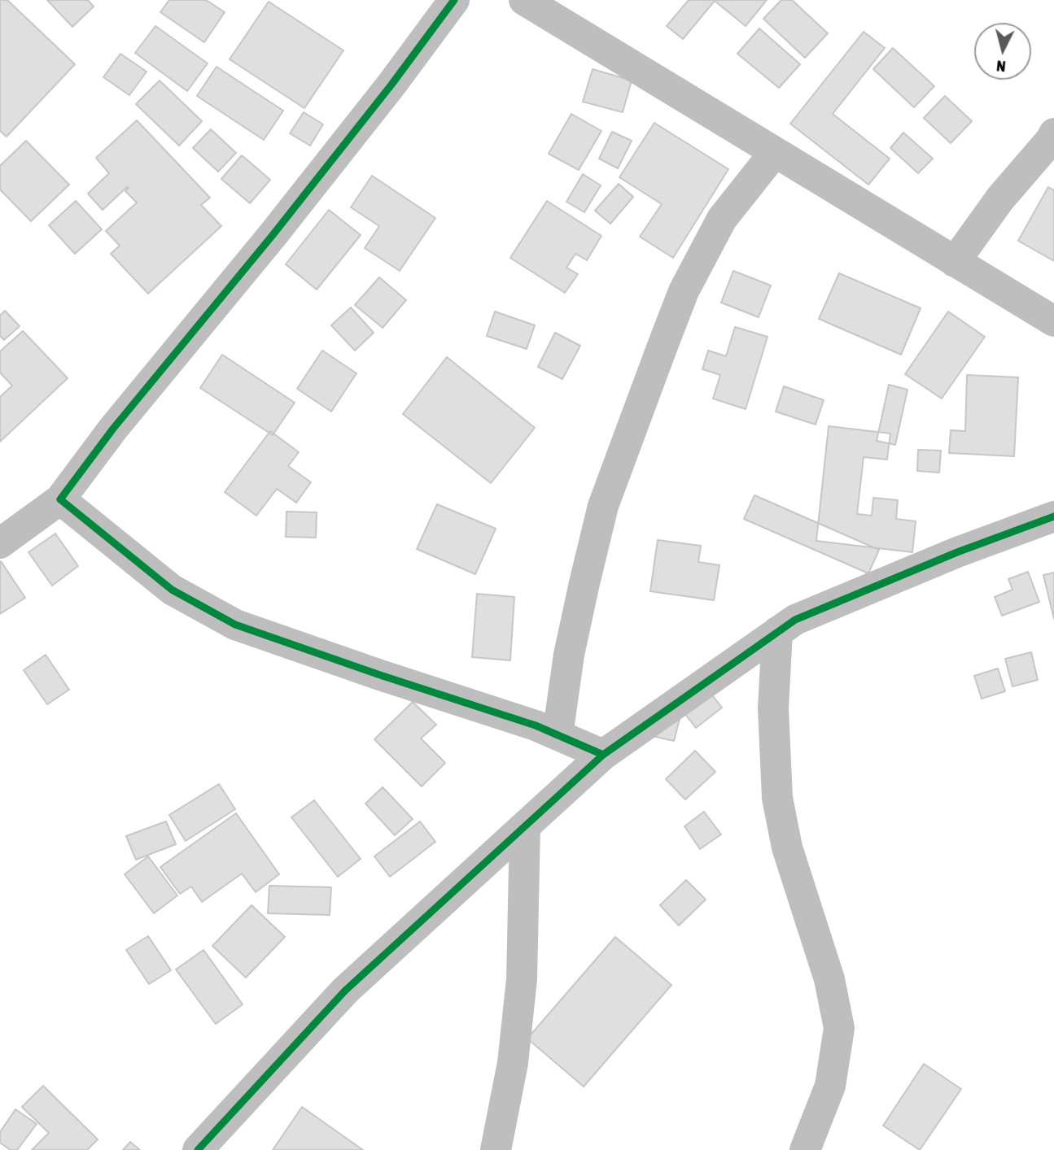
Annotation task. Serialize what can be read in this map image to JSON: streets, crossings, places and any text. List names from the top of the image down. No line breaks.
{"north":"bottom"}
